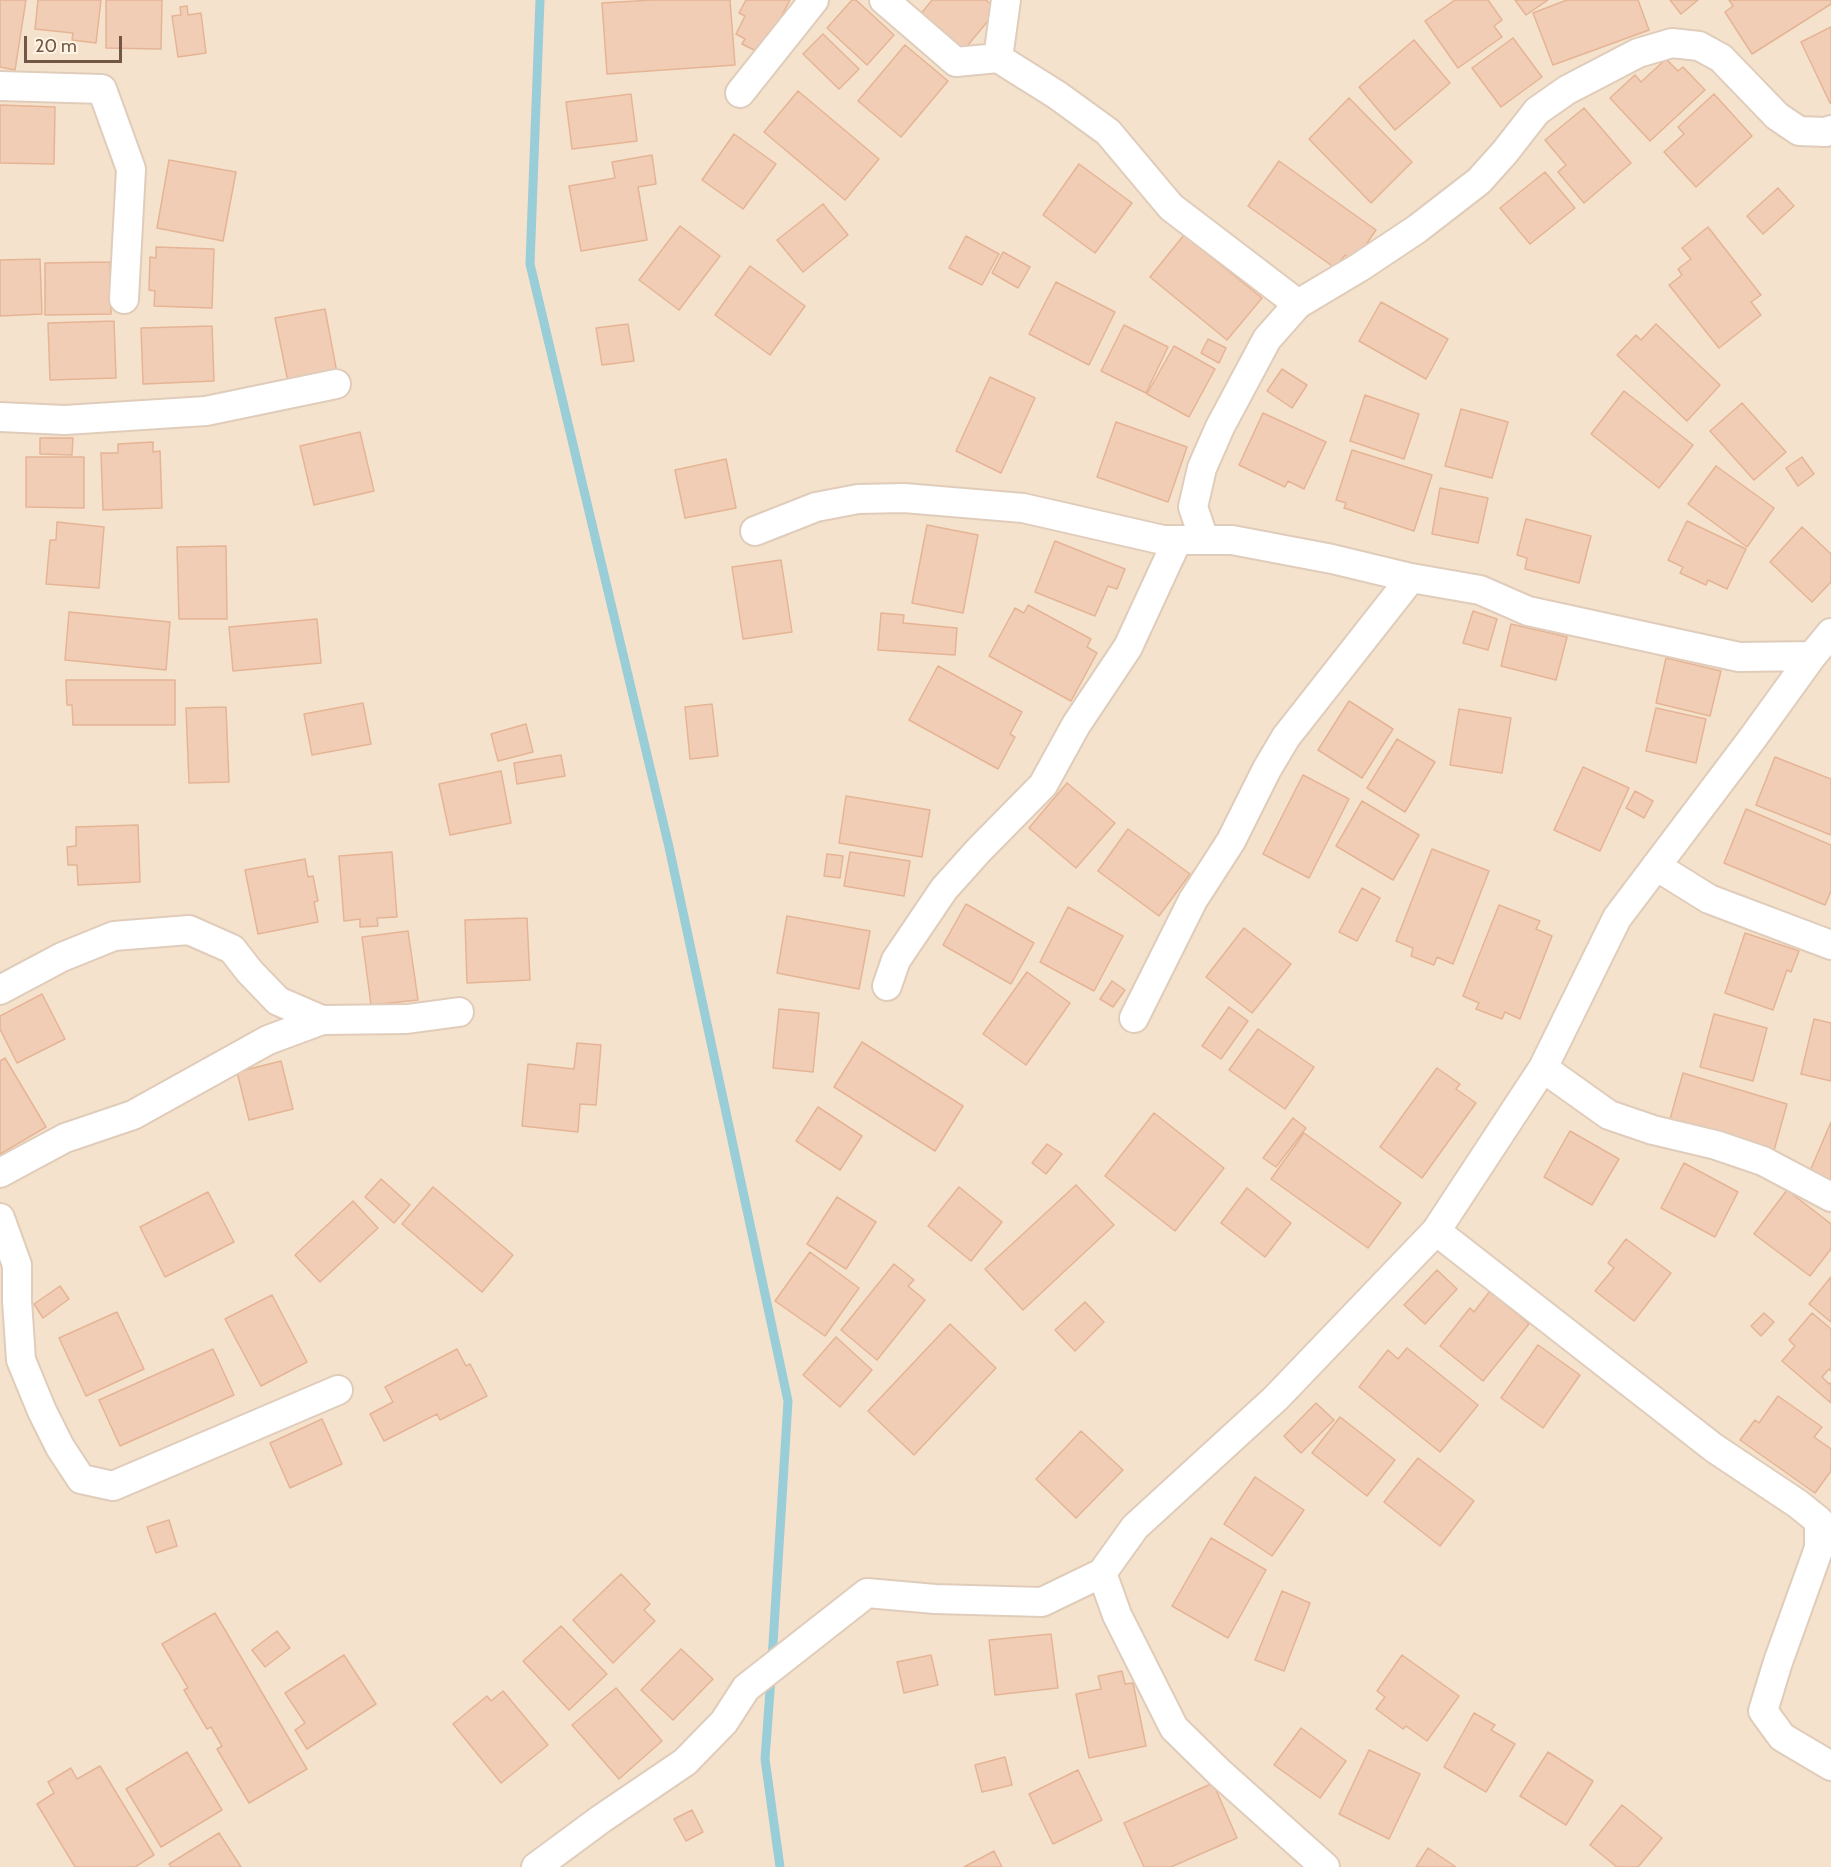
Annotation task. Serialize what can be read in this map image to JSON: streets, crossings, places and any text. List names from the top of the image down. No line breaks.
{"scale_bar":"20 m"}
